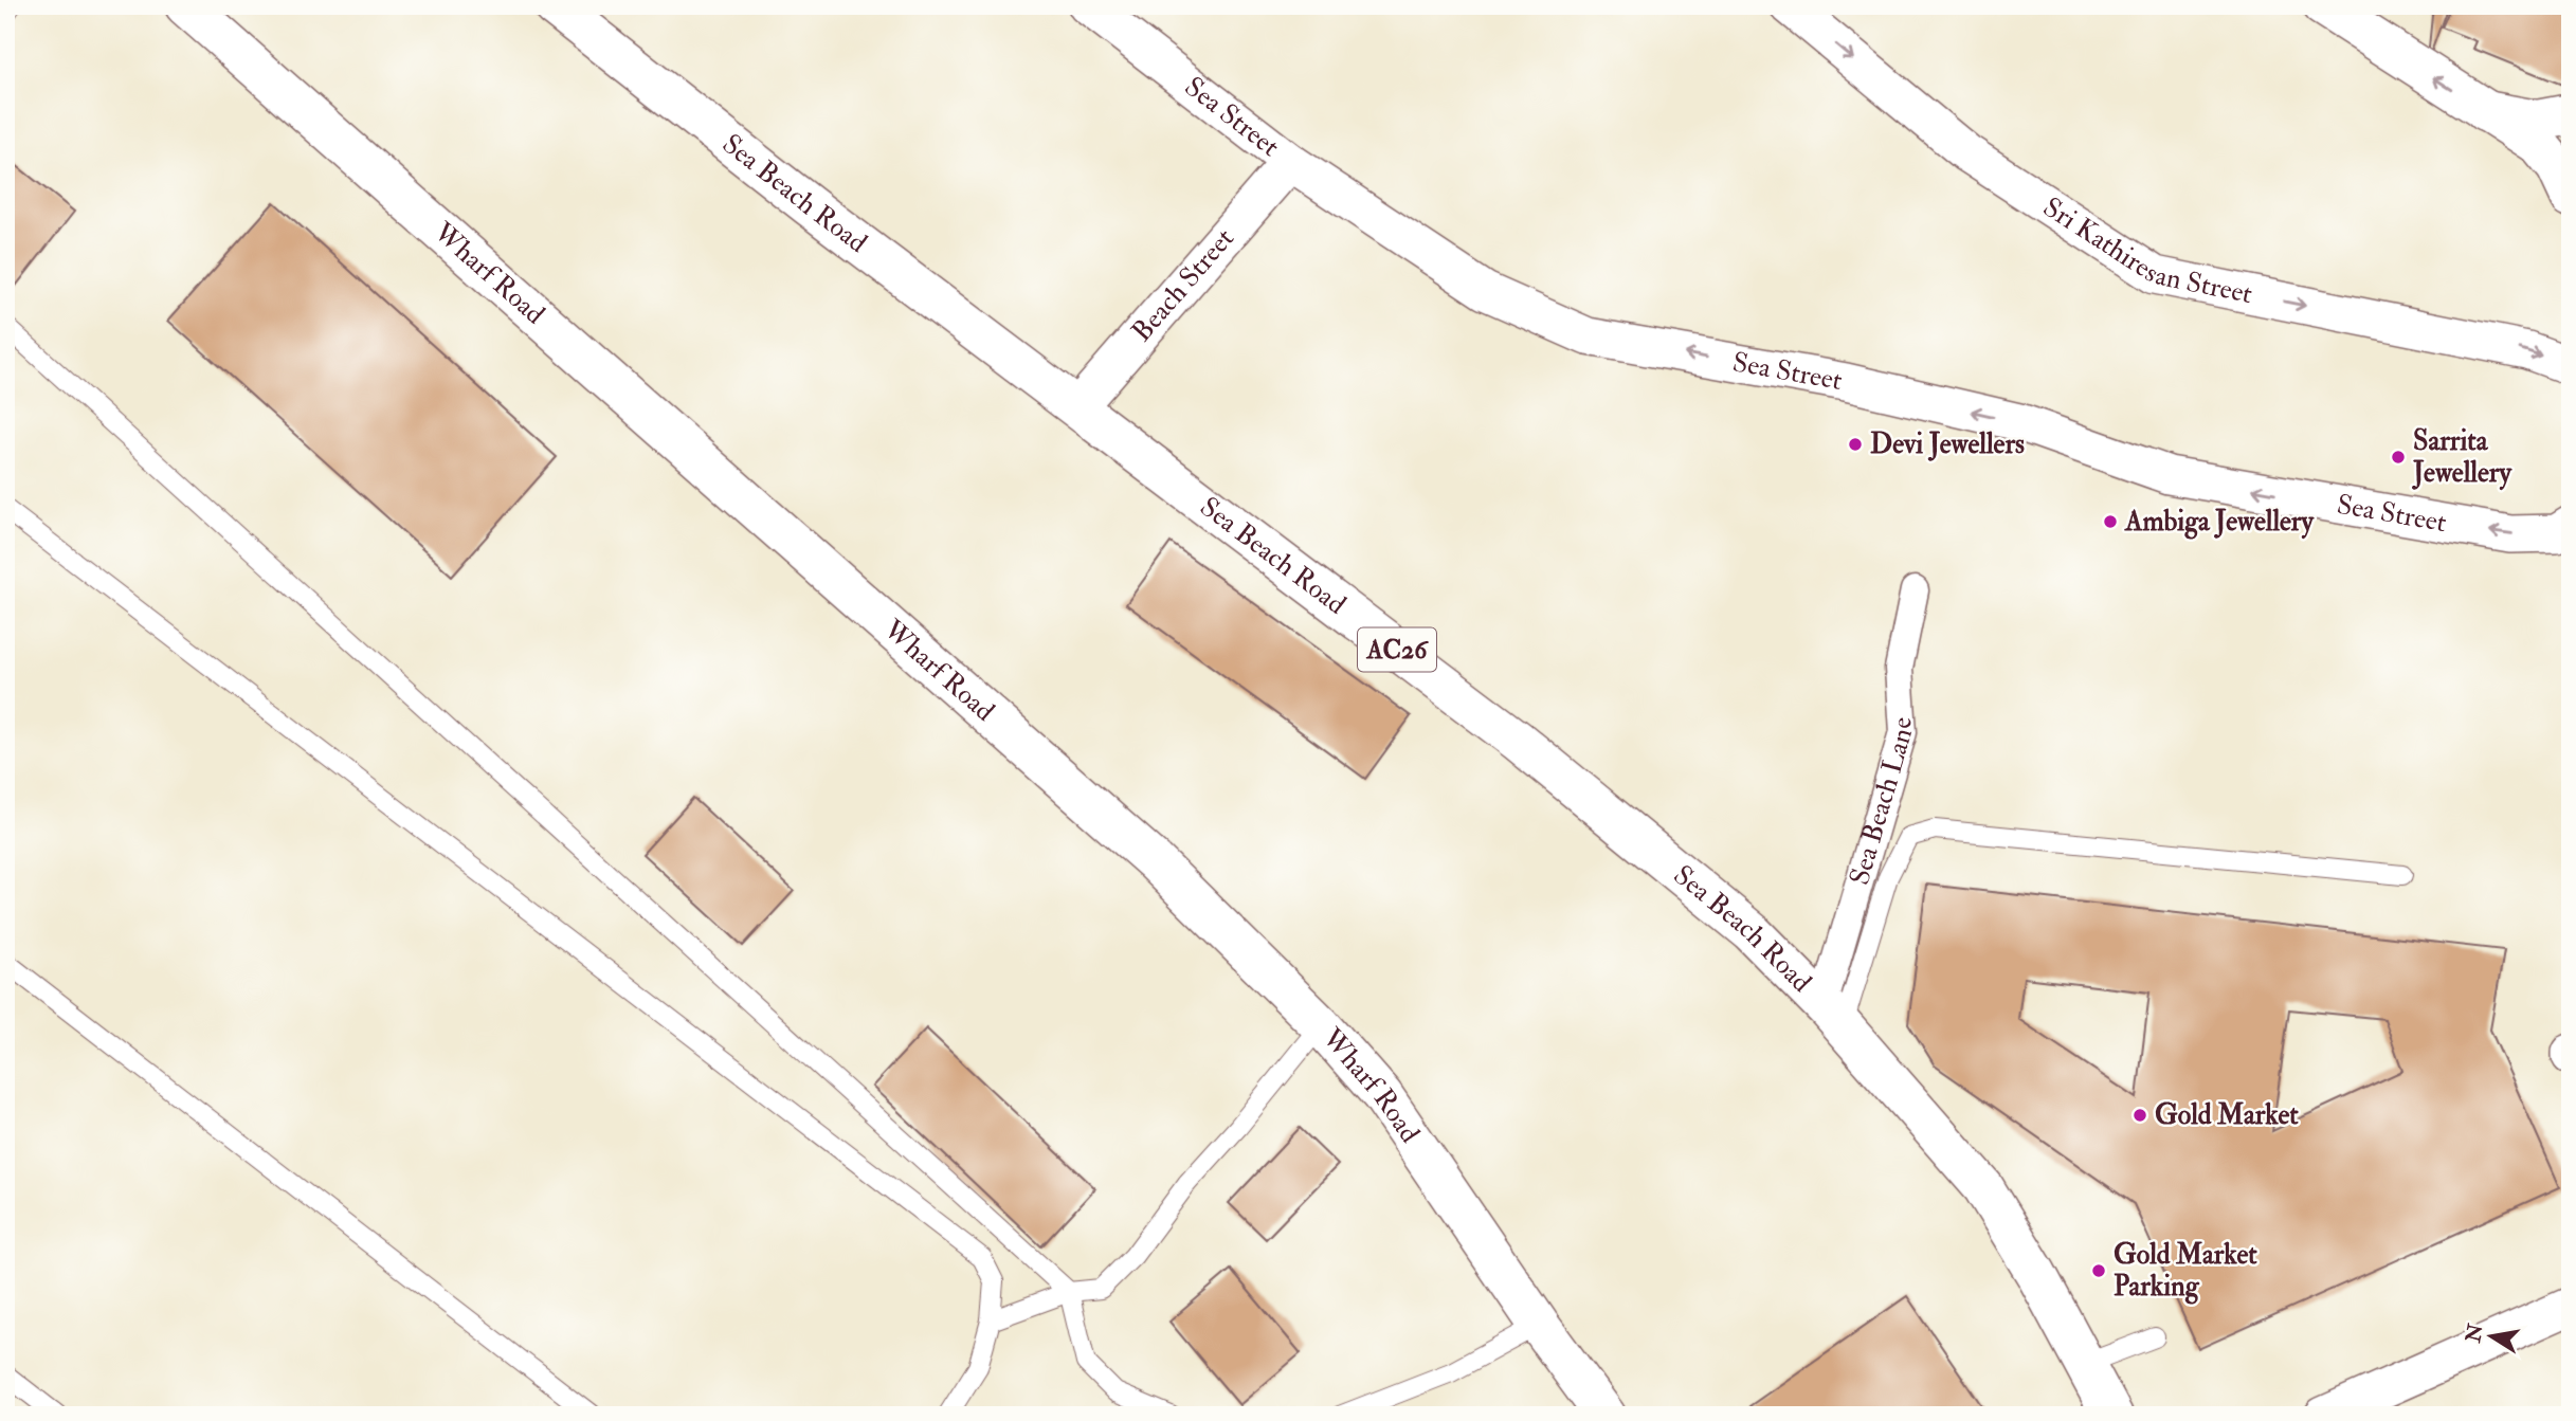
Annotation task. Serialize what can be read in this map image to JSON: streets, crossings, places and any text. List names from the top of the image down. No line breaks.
{"streets":{"main road":["Sea Beach Road","Wharf Road","AC26"],"street":["Sea Street","Sri Kathiresan Street","Beach Street","Sea Beach Lane"]},"crossings":[["Sea Street","Beach Street"],["Sea Beach Road","Beach Street"],["Sea Beach Road","Sea Beach Lane"]],"one_way":["Sea Street","Sri Kathiresan Street"],"places":["Devi Jewellers","Sarrita Jewellery","Ambiga Jewellery","Gold Market","Gold Market Parking"],"north":"left"}
